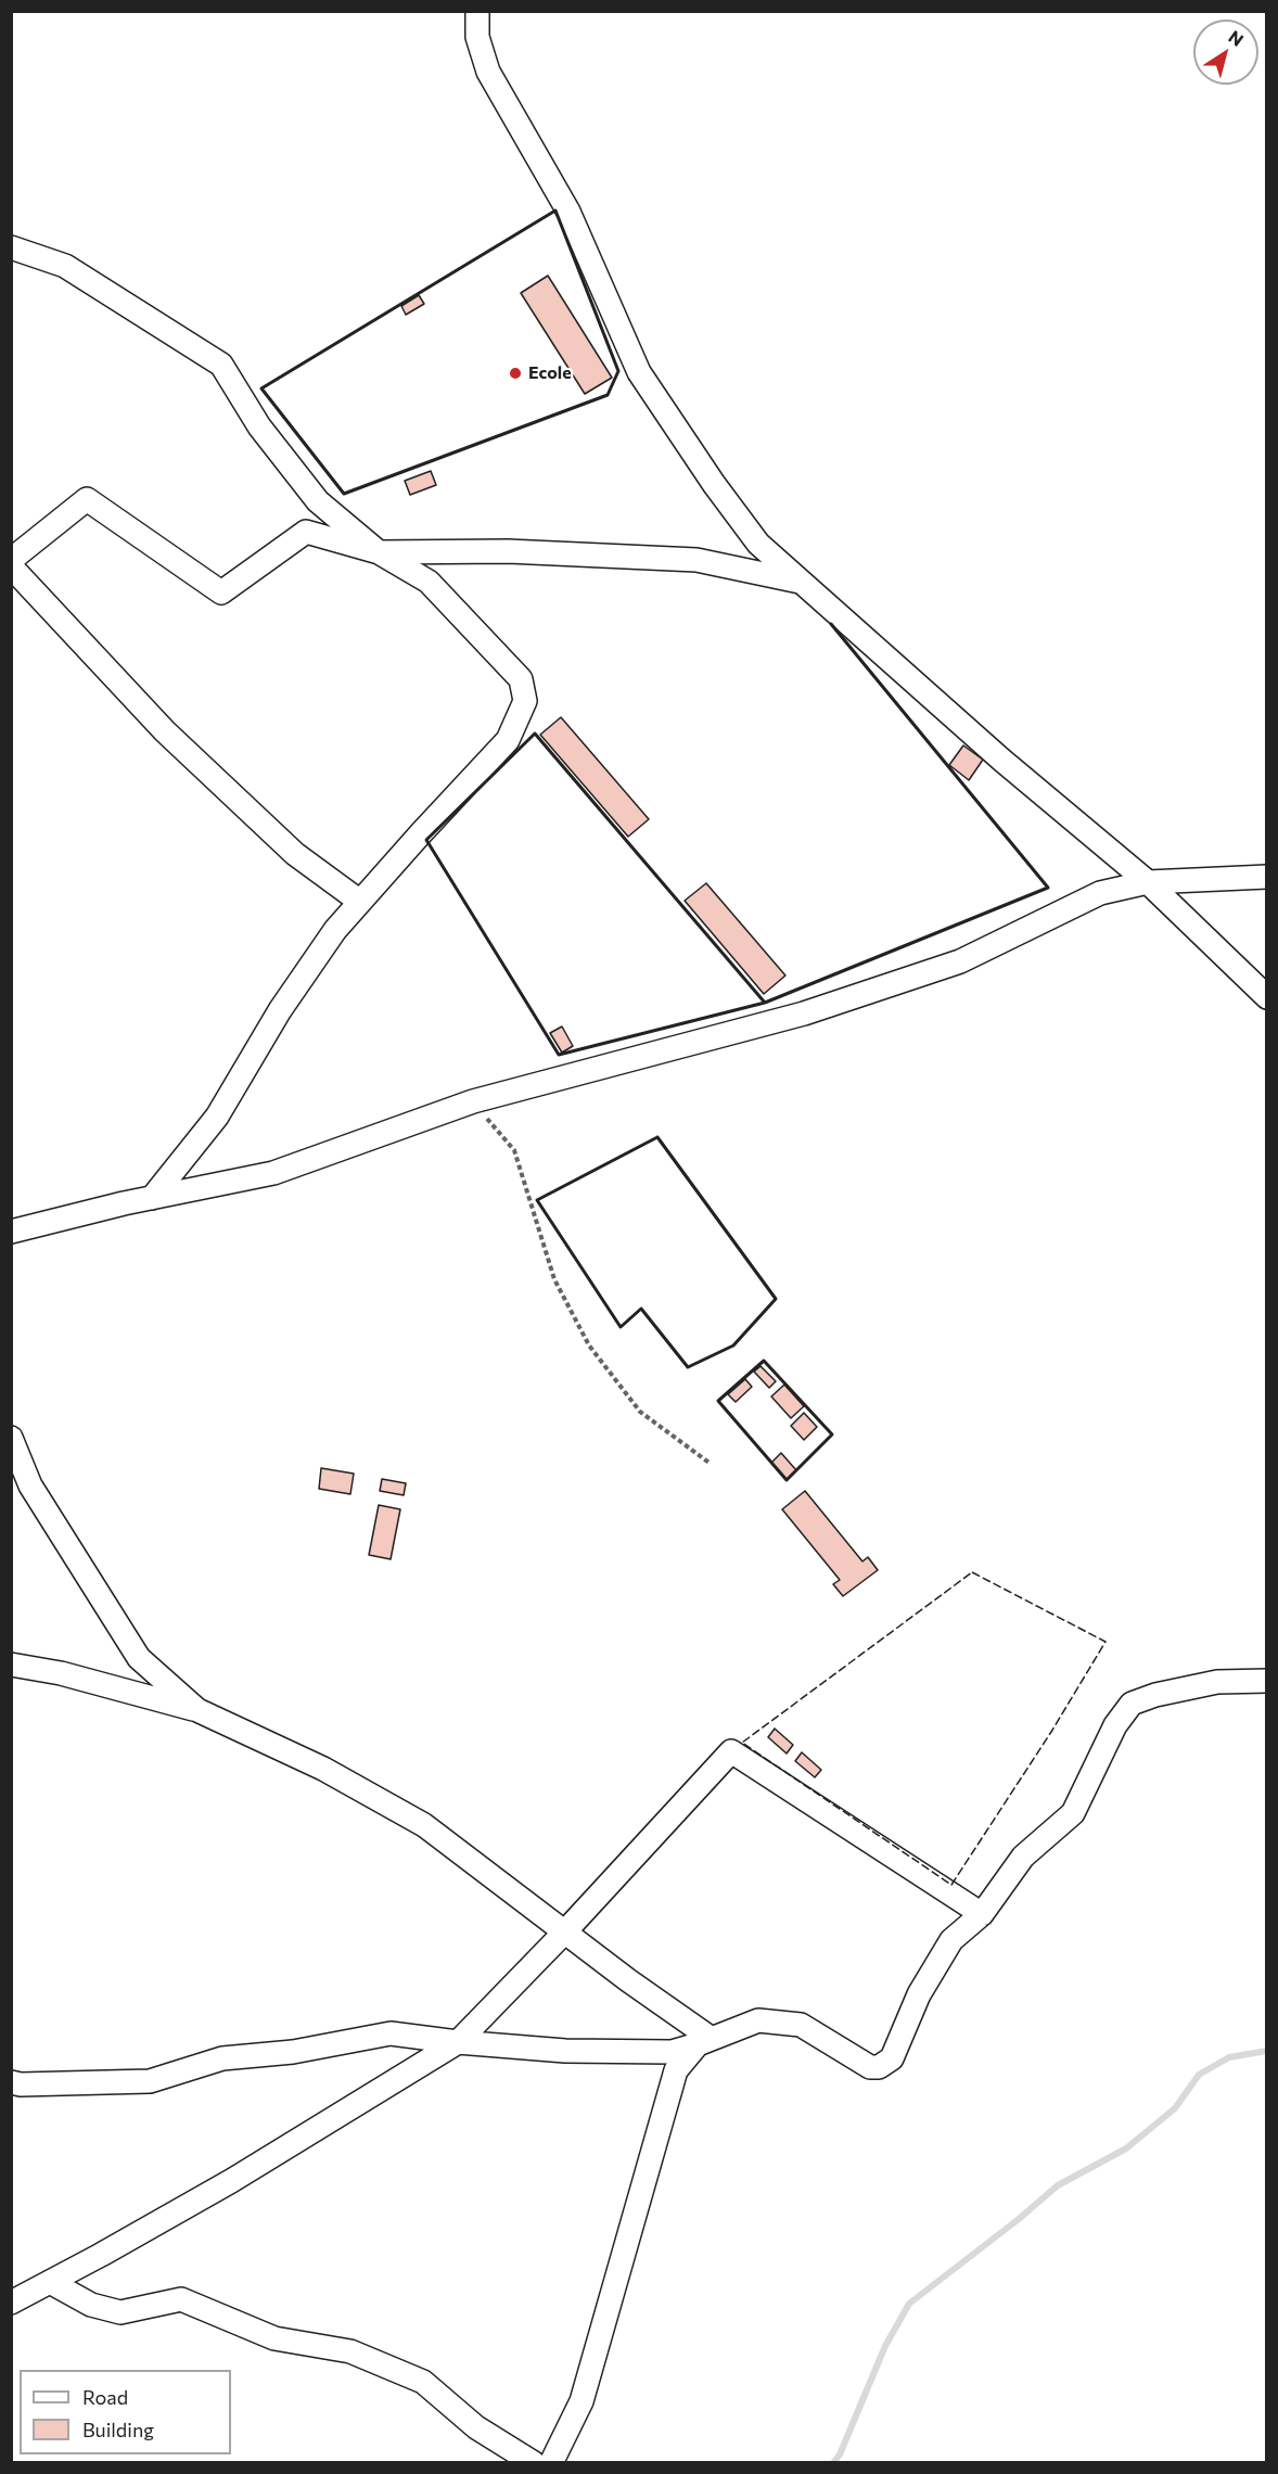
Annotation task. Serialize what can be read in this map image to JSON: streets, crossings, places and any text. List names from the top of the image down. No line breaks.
{"places":["Ecole"],"legend":["Road","Building"],"north":"top right"}
